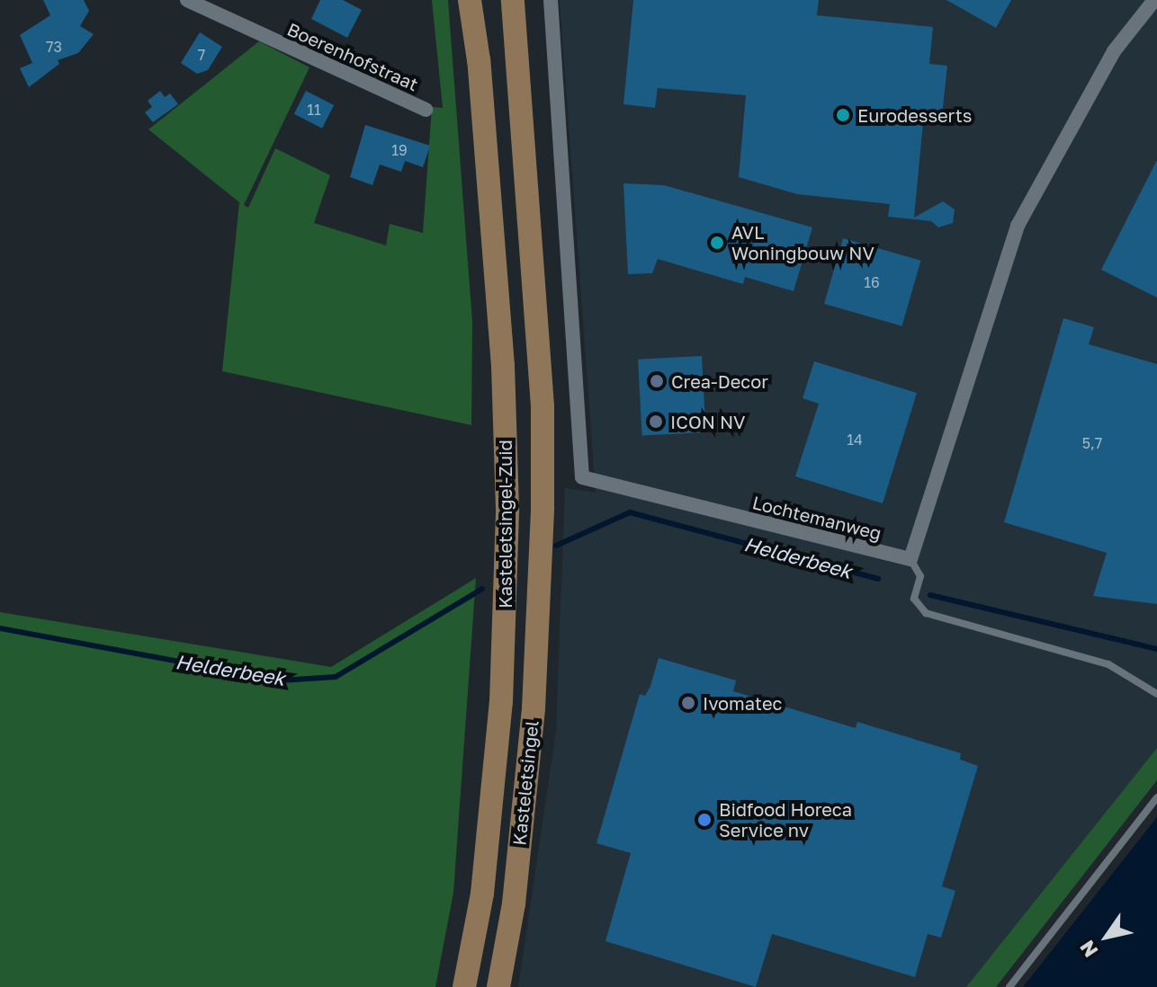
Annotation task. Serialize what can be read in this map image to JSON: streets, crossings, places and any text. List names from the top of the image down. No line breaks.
{"streets":{"main road":["Kasteletsingel-Zuid","Kasteletsingel"],"street":["Boerenhofstraat","Lochtemanweg"]},"crossings":[["Kasteletsingel-Zuid","Kasteletsingel"]],"water":["Helderbeek"],"places":["Eurodesserts","AVL Woningbouw NV","Crea-Decor","ICON NV","Ivomatec","Bidfood Horeca Service nv"],"house_numbers":["73","7","11","19","16","14","5,7"],"north":"bottom left"}
